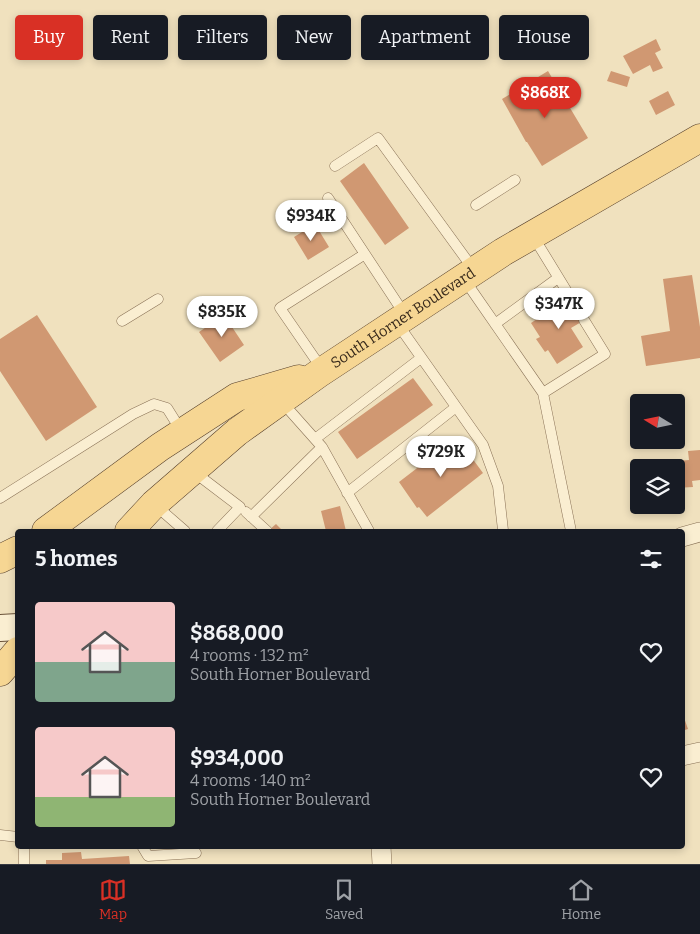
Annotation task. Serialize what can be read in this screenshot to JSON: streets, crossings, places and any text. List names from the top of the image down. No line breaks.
{"streets":{"main road":["South Horner Boulevard"]},"north":"left","page":{"chip":["Buy","Rent","Filters","New","Apartment","House"],"price":["$868K","$934K","$347K","$835K","$729K"],"heading":"5 homes","list":[{"name":"$868,000","note":"4 rooms · 132 m² · South Horner Boulevard"},{"name":"$934,000","note":"4 rooms · 140 m² · South Horner Boulevard"}],"tabs":["Map","Saved","Home"]}}
